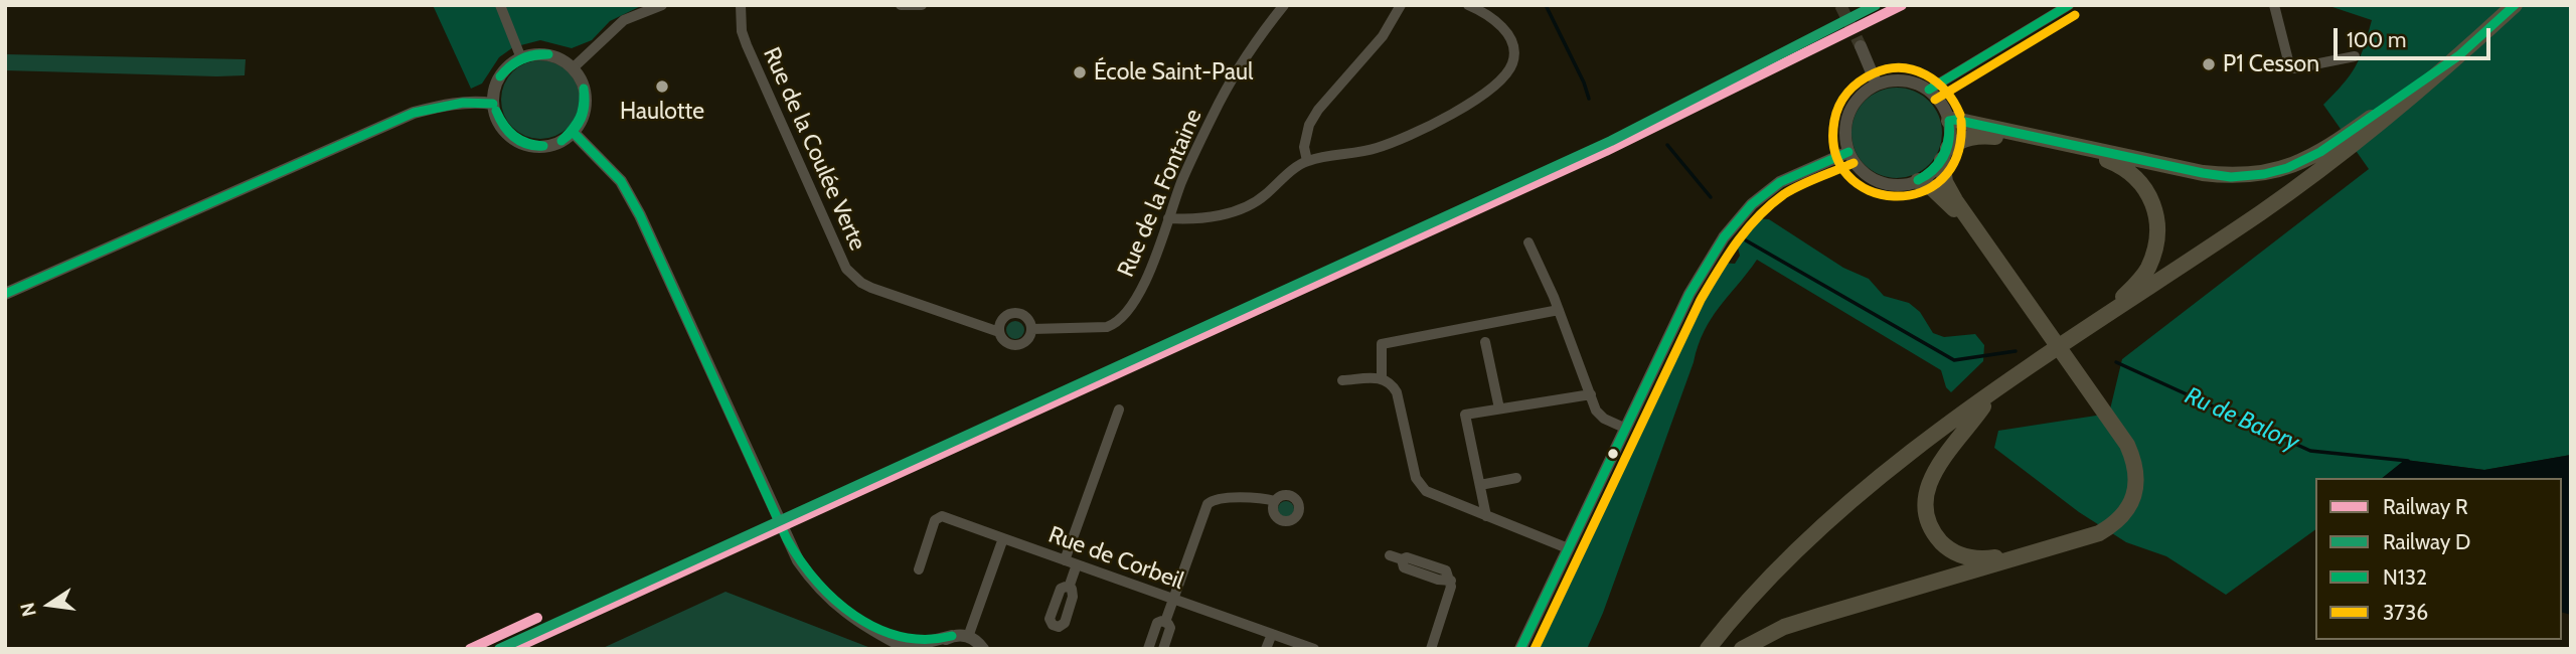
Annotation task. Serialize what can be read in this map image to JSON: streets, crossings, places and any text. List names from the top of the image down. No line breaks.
{"streets":{"street":["Rue de la Coulée Verte","Rue de la Fontaine","Rue de Corbeil"]},"crossings":[["Rue de la Coulée Verte","Rue de la Fontaine"]],"water":["Ru de Balory"],"places":["P1 Cesson","École Saint-Paul","Haulotte"],"lines":["rail line R","rail line D","transit line N132","transit line 3736"],"legend":["Railway R","Railway D","N132","3736"],"scale_bar":"100 m","north":"left"}
